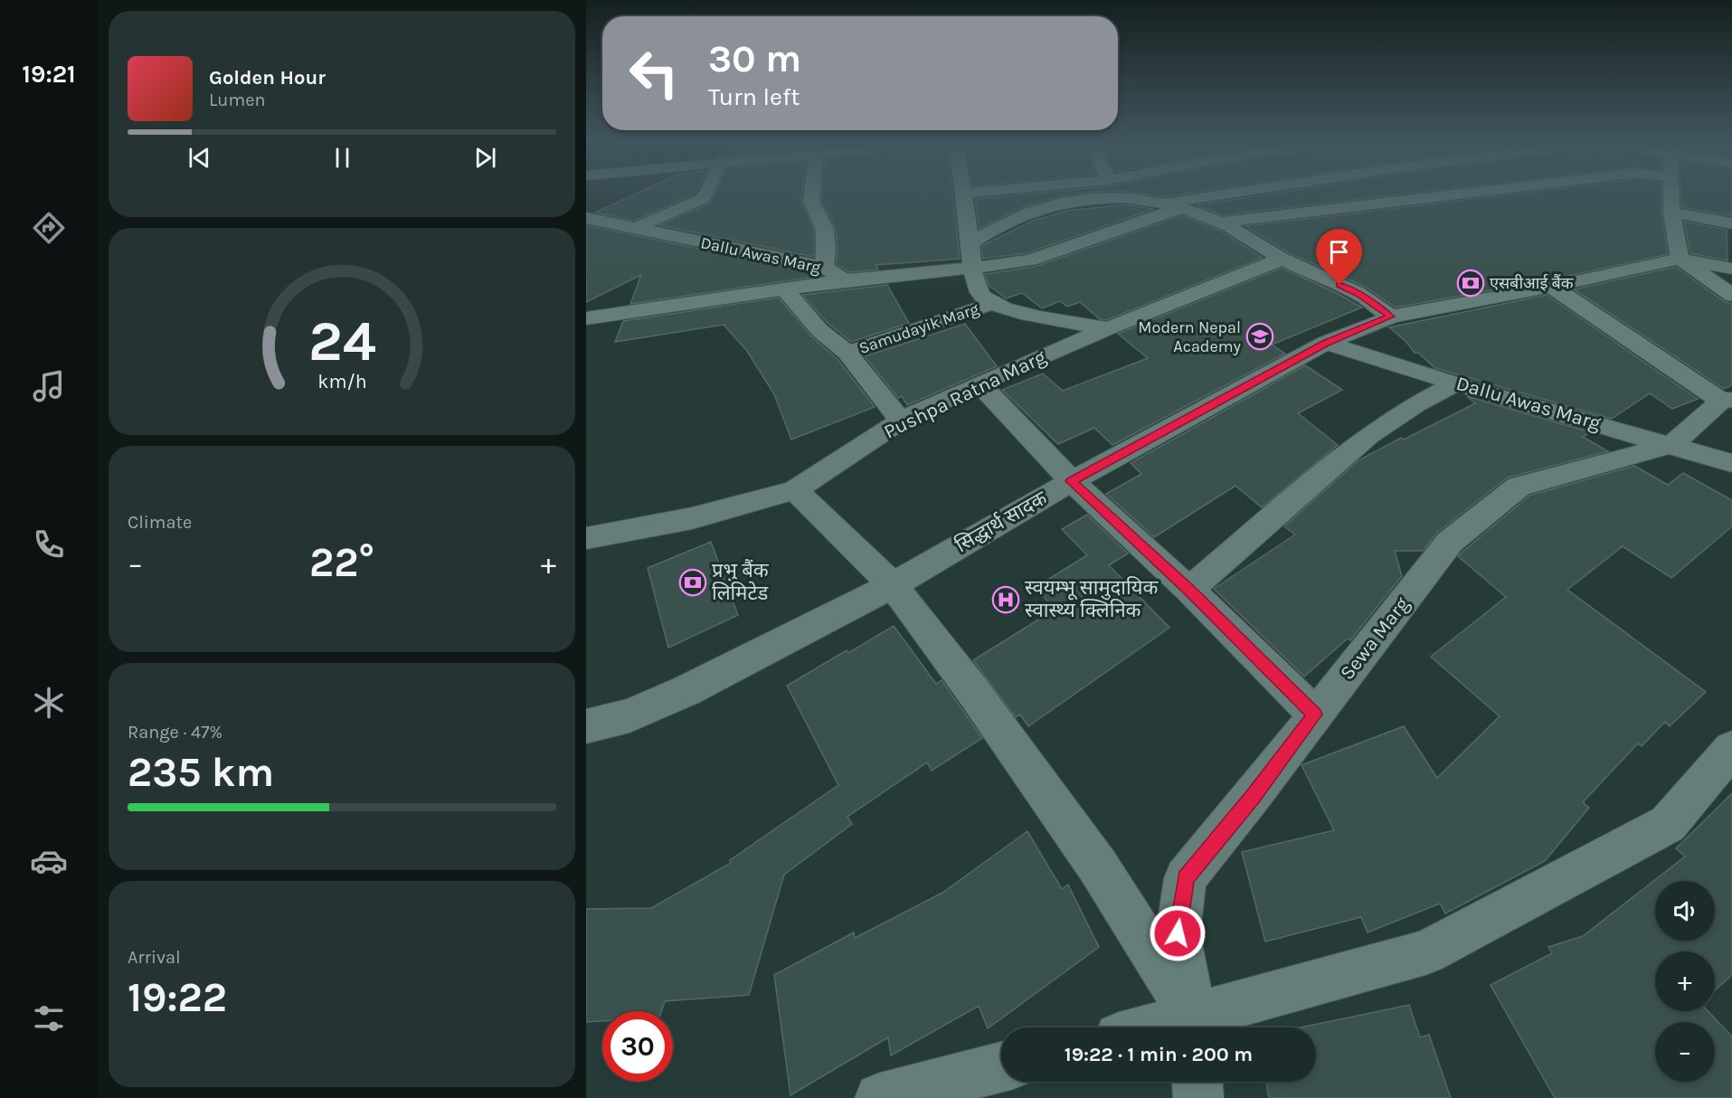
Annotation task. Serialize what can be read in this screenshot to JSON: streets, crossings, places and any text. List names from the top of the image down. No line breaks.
{"streets":{"street":["Dallu Awas Marg","Samudayik Marg","Pushpa Ratna Marg","सिद्धार्थ सादक","Sewa Marg"]},"crossings":[["Dallu Awas Marg","Samudayik Marg"],["Dallu Awas Marg","सिद्धार्थ सादक"],["Dallu Awas Marg","Sewa Marg"],["Samudayik Marg","Pushpa Ratna Marg"]],"places":{"bank":["एसबीआई बैंक","प्रभु बैंक लिमिटेड"],"school or university":["Modern Nepal Academy"],"hospital":["स्वयम्भू सामुदायिक स्वास्थ्य क्लिनिक"]},"page":{"tabs":"19:21","turn":["30 m","Turn left"],"song":["Golden Hour","Lumen"],"tile":["Climate",["Range · 47%","235 km"],["Arrival","19:22"]],"heat":["−","22°","+"],"map_buttons":["+","−"],"limit":"30","trip":"19:22 · 1 min · 200 m","gauge":["24","km/h"]}}
